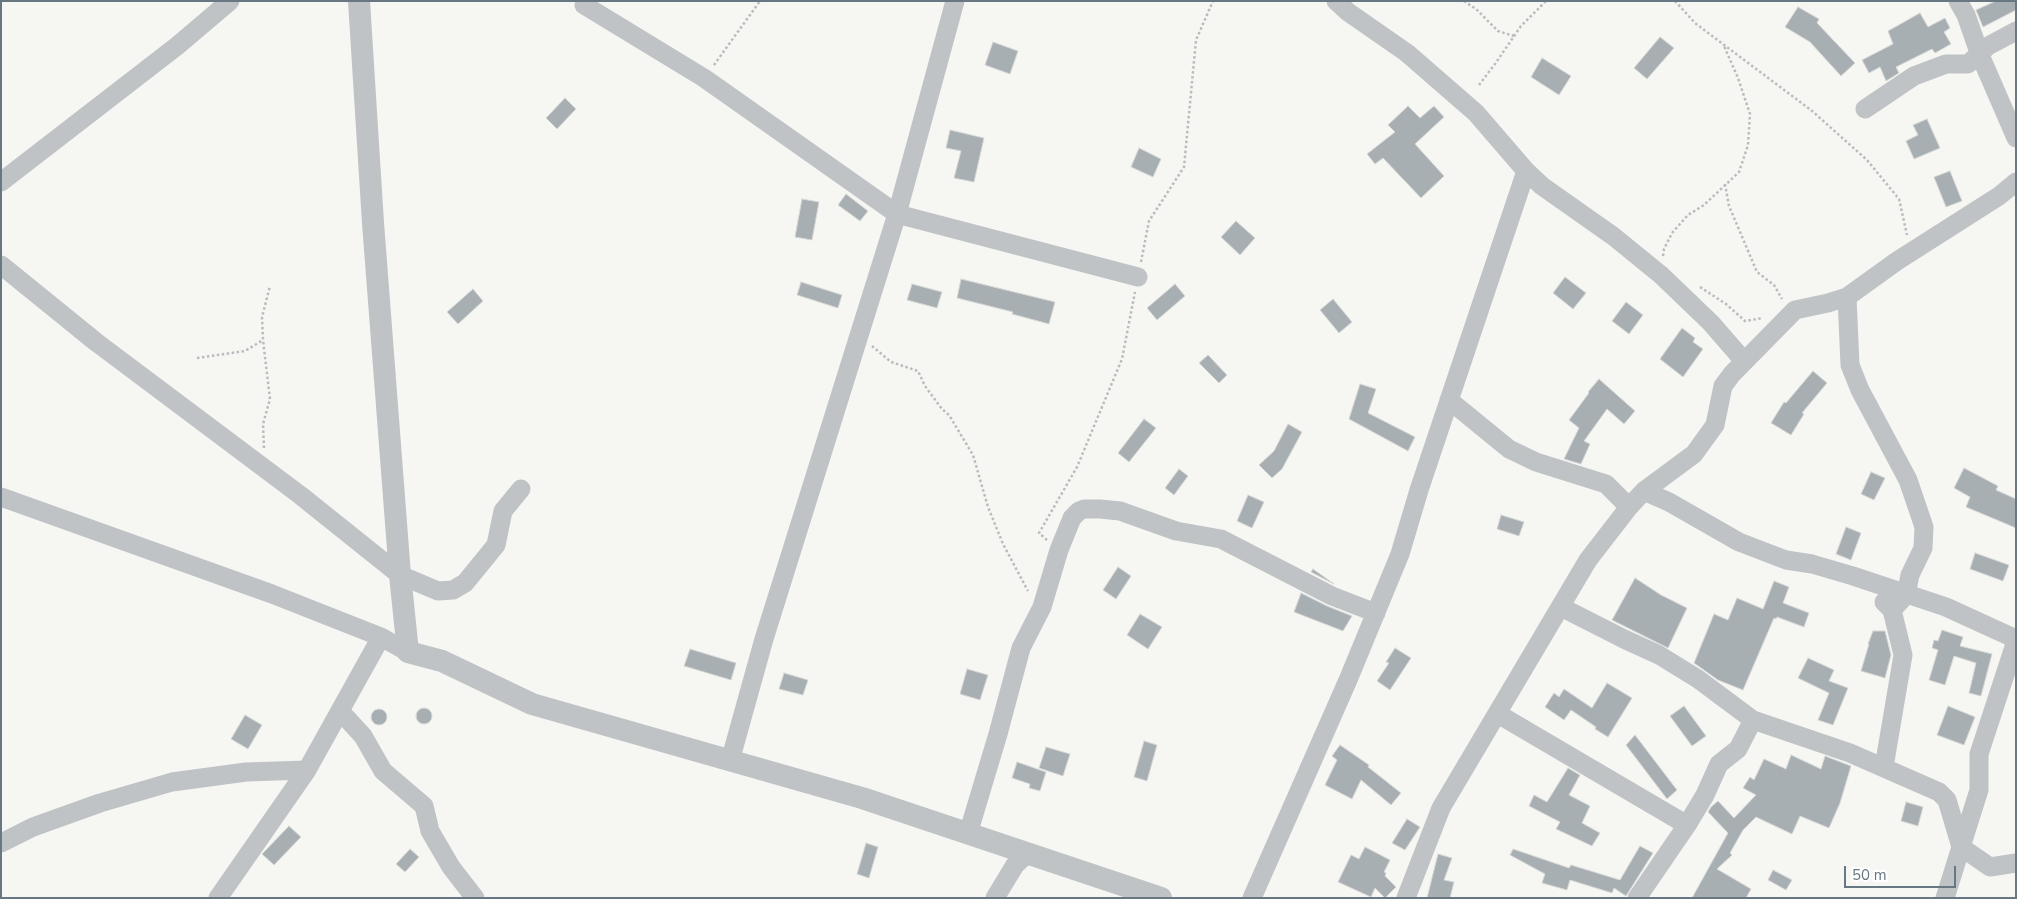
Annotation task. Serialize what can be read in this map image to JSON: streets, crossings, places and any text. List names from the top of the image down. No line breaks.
{"scale_bar":"50 m"}
